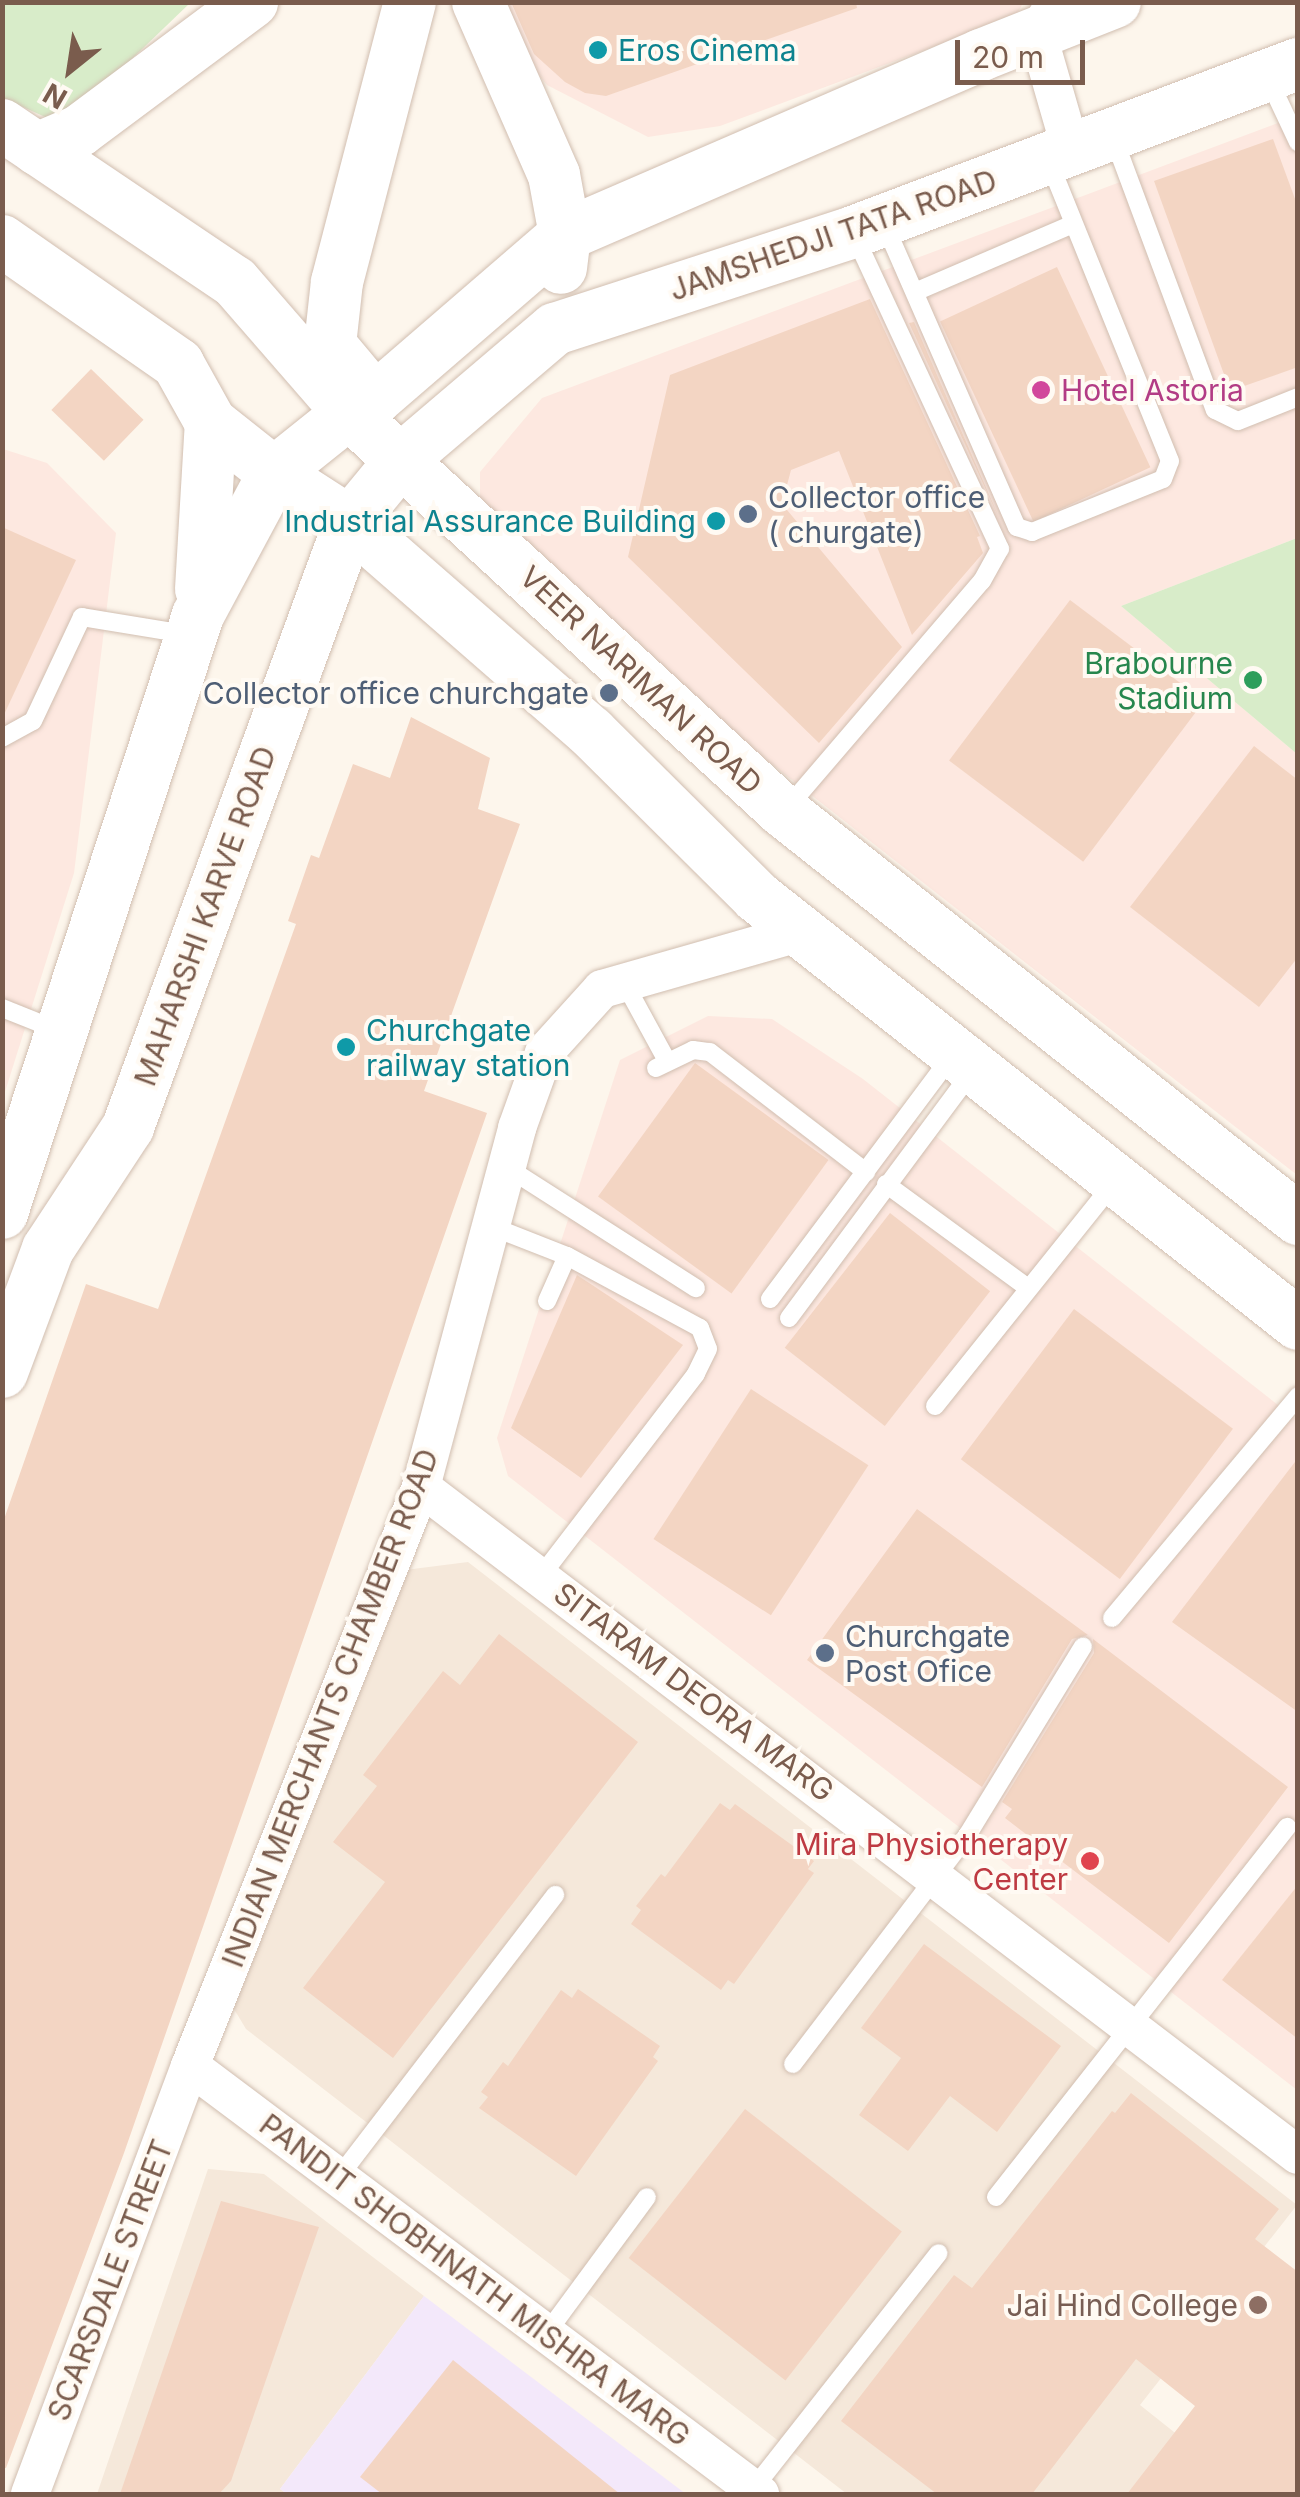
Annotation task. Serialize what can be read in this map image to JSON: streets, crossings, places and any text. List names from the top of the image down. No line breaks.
{"streets":{"main road":["JAMSHEDJI TATA ROAD","VEER NARIMAN ROAD","MAHARSHI KARVE ROAD"],"street":["SITARAM DEORA MARG","INDIAN MERCHANTS CHAMBER ROAD","SCARSDALE STREET","PANDIT SHOBHNATH MISHRA MARG"]},"crossings":[["JAMSHEDJI TATA ROAD","VEER NARIMAN ROAD"],["JAMSHEDJI TATA ROAD","MAHARSHI KARVE ROAD"],["VEER NARIMAN ROAD","MAHARSHI KARVE ROAD"],["SITARAM DEORA MARG","INDIAN MERCHANTS CHAMBER ROAD"],["INDIAN MERCHANTS CHAMBER ROAD","SCARSDALE STREET"],["INDIAN MERCHANTS CHAMBER ROAD","PANDIT SHOBHNATH MISHRA MARG"],["SCARSDALE STREET","PANDIT SHOBHNATH MISHRA MARG"]],"places":["Eros Cinema","Hotel Astoria","Collector office ( churgate)","Industrial Assurance Building","Brabourne Stadium","Collector office churchgate","Churchgate railway station","Churchgate Post Ofice","Mira Physiotherapy Center","Jai Hind College"],"scale_bar":"20 m","north":"bottom left"}
